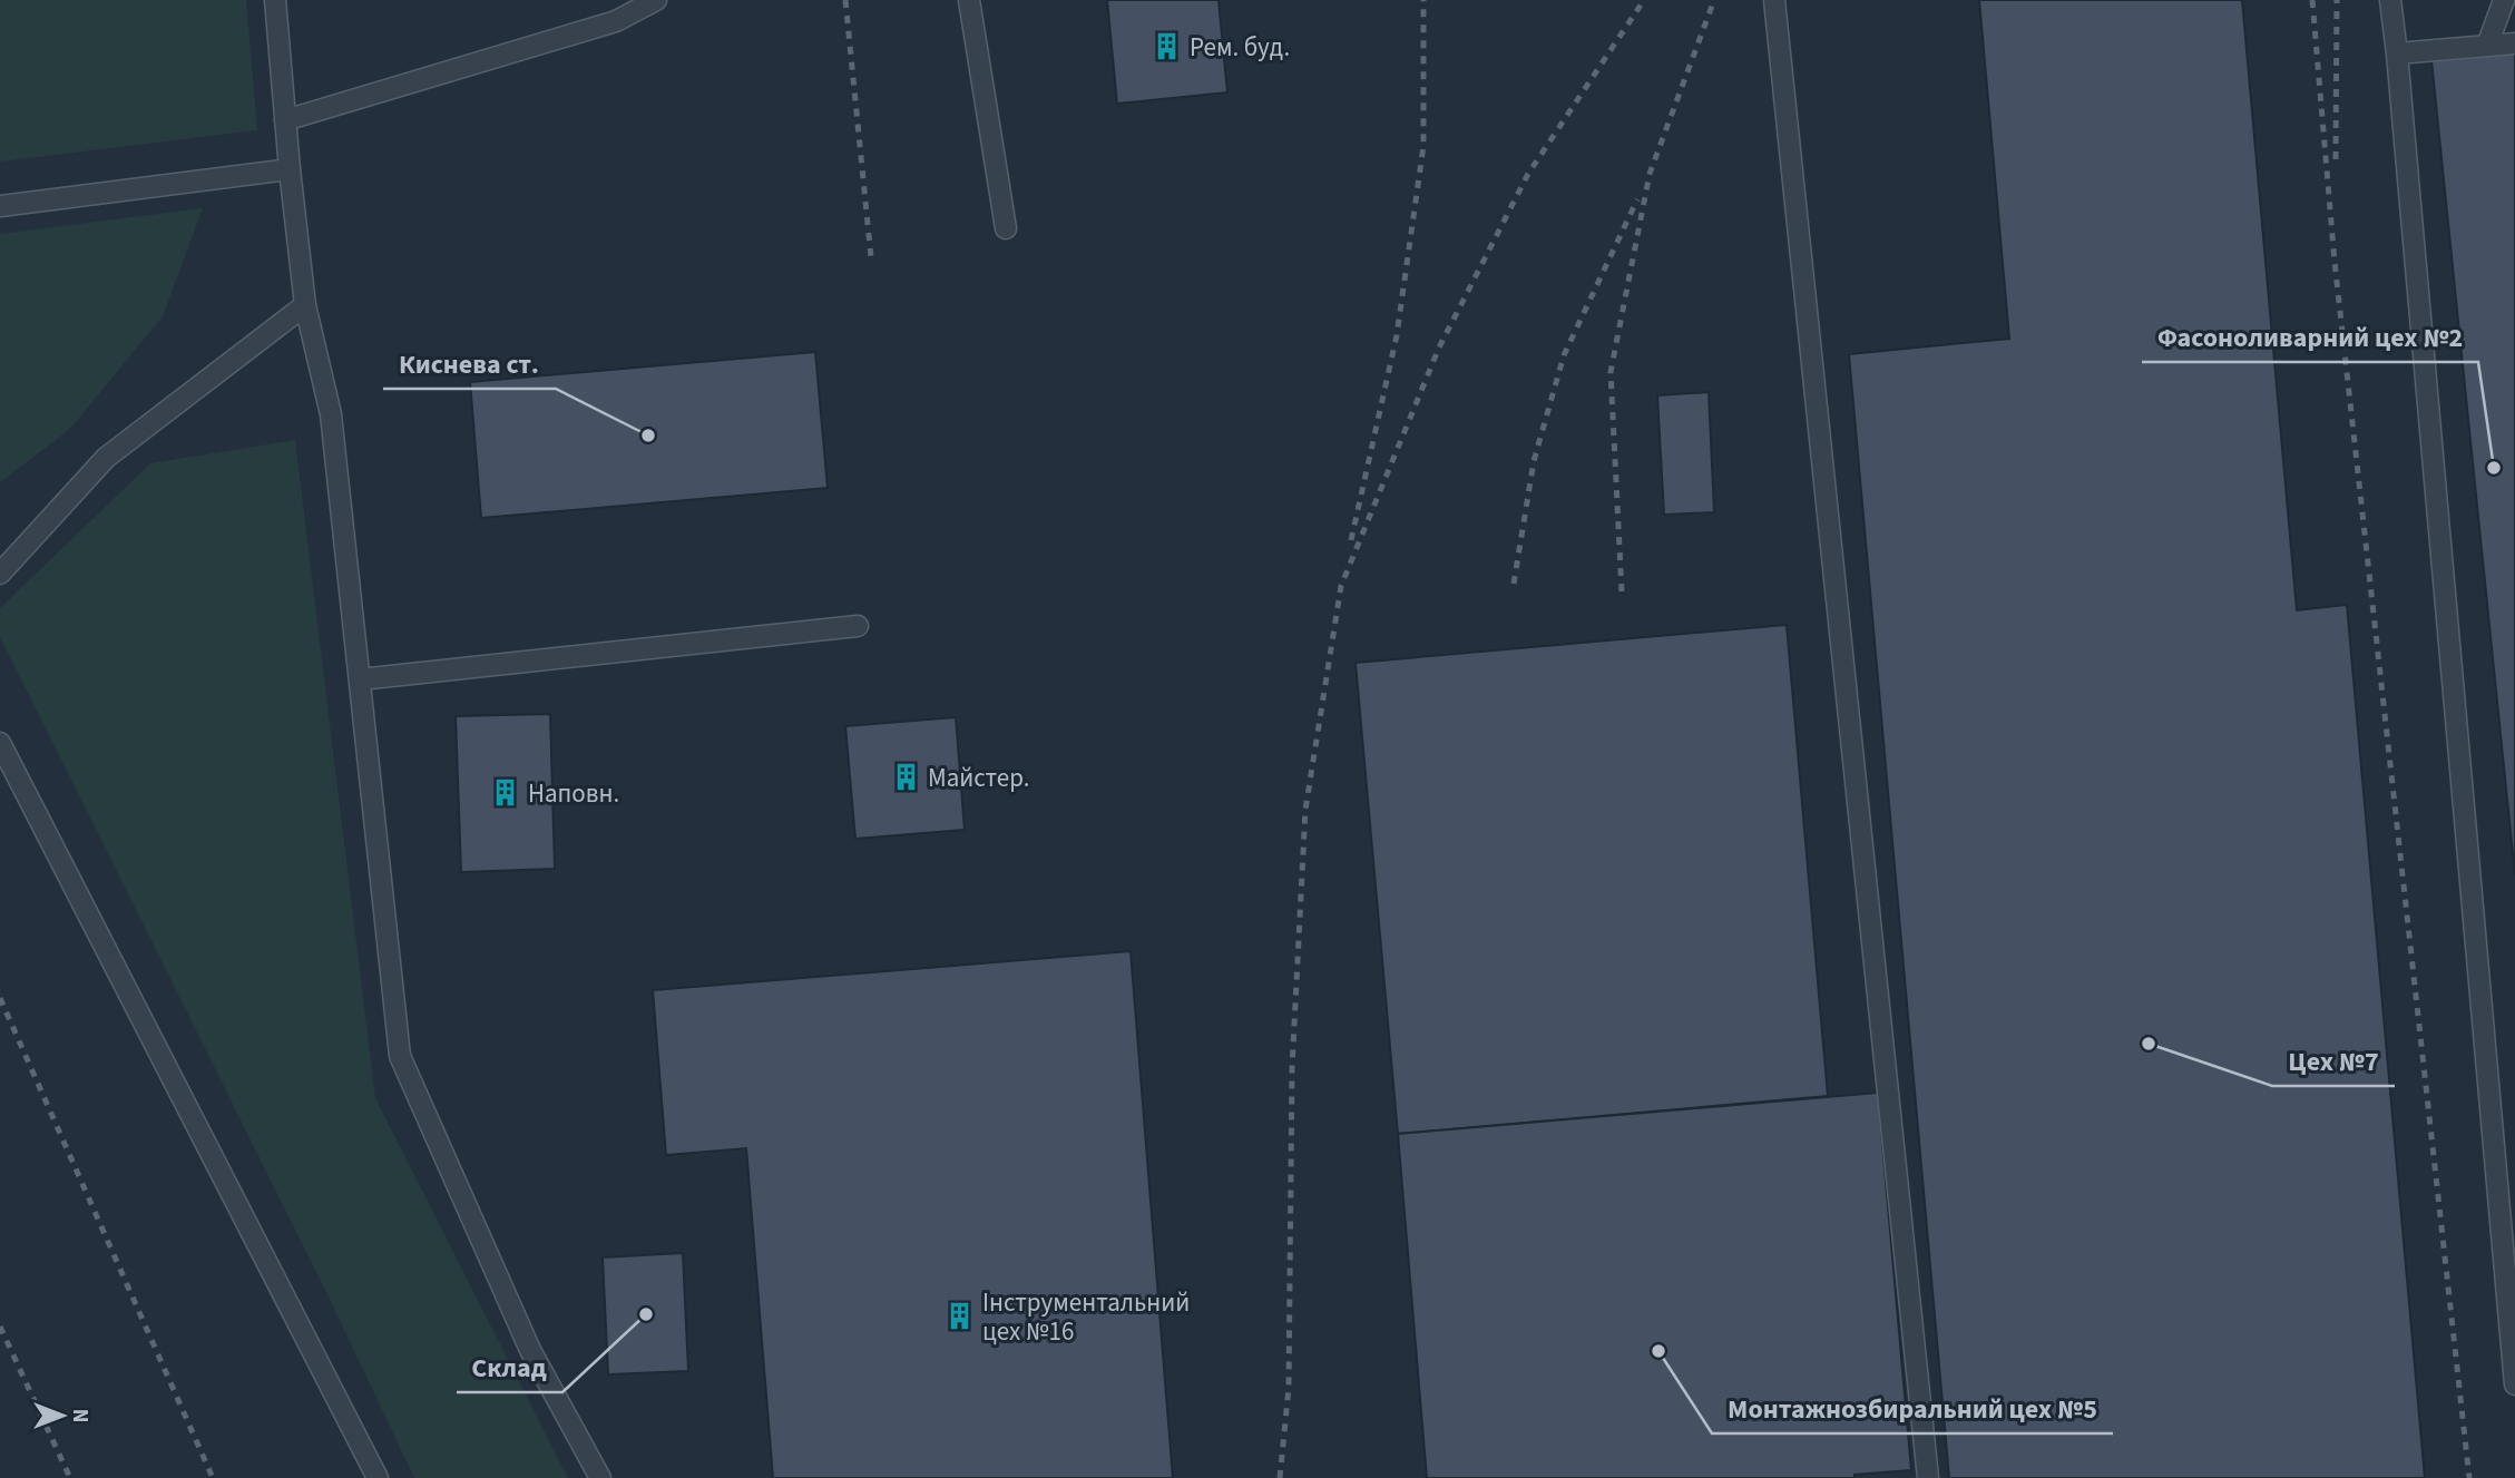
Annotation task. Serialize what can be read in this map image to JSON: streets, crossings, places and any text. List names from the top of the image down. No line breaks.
{"places":{"building":["Рем. буд.","Майстер.","Наповн.","Інструментальний цех №16"],"other":["Киснева ст.","Фасоноливарний цех №2","Цех №7","Склад","Монтажнозбиральний цех №5"]},"north":"right"}
